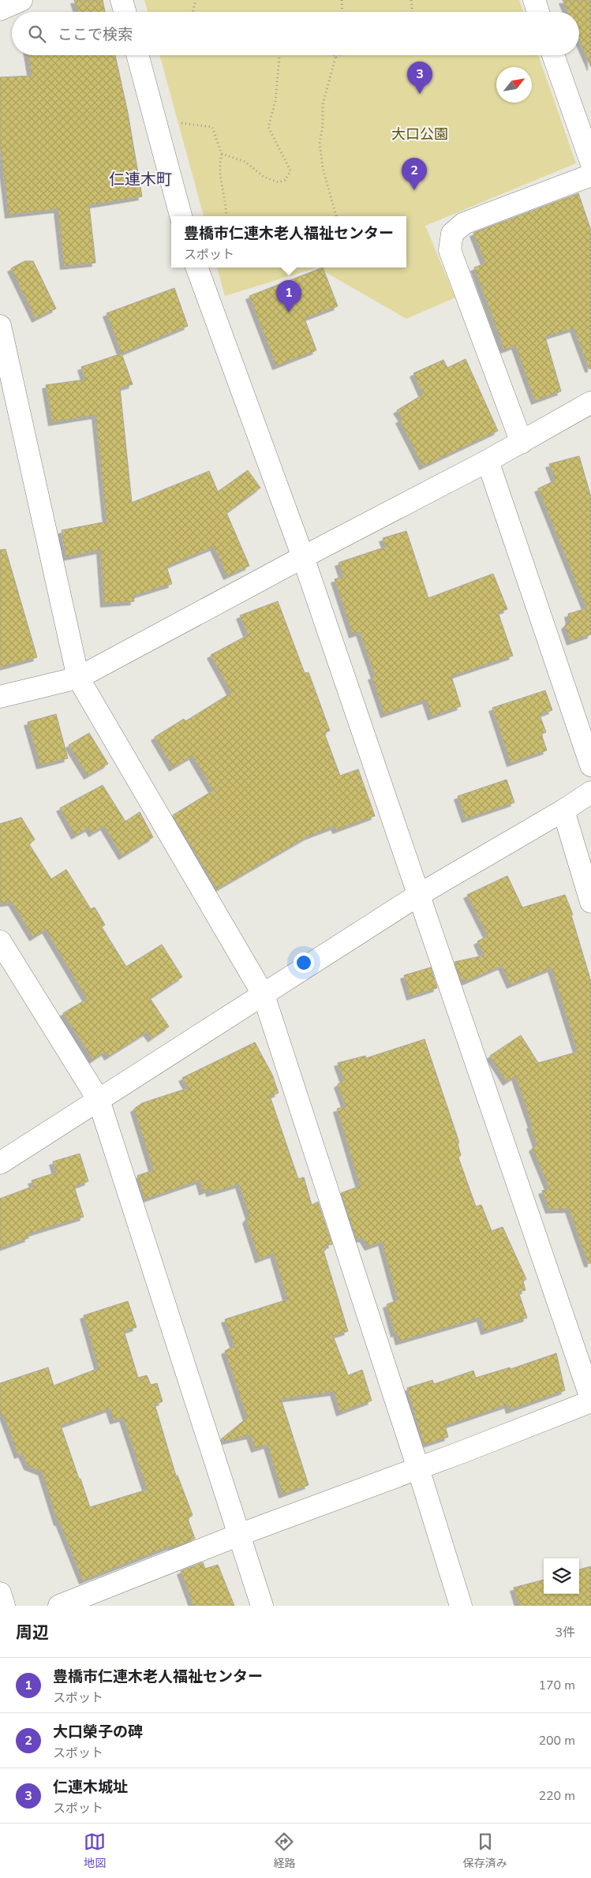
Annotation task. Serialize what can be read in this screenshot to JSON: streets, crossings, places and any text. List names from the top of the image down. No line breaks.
{"districts":["仁連木町"],"parks":["大口公園"],"north":"top right","page":{"search":"ここで検索","pins":["3","2","1"],"popup":["豊橋市仁連木老人福祉センター","スポット"],"heading":["周辺","3件"],"list":[{"mark":"1","name":"豊橋市仁連木老人福祉センター","note":"スポット","value":"170 m"},{"mark":"2","name":"大口榮子の碑","note":"スポット","value":"200 m"},{"mark":"3","name":"仁連木城址","note":"スポット","value":"220 m"}],"nav":["地図","経路","保存済み"]}}
